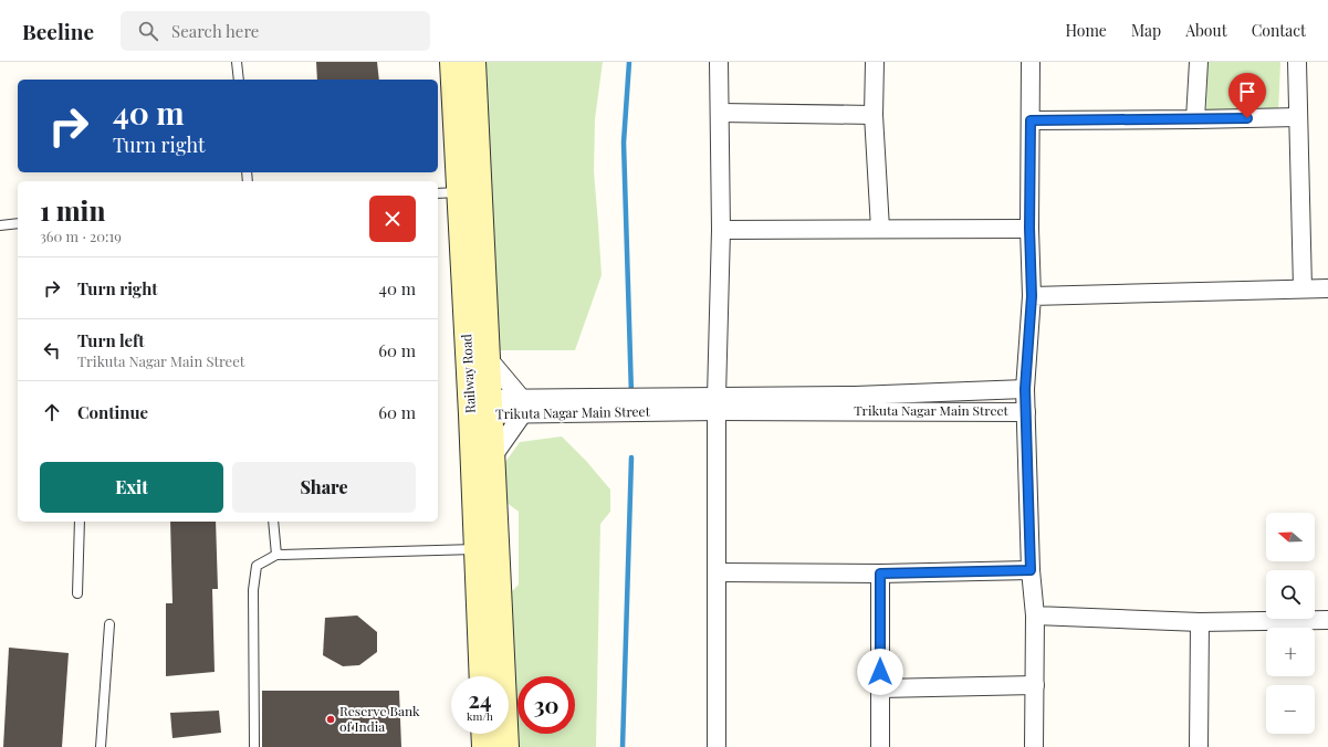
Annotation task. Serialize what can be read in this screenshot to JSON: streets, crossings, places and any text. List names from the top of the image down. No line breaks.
{"streets":{"main road":["Railway Road"],"street":["Trikuta Nagar Main Street"]},"crossings":[["Railway Road","Trikuta Nagar Main Street"]],"places":["Reserve Bank of India"],"north":"left","page":{"header":"Beeline","search":"Search here","nav":["Home","Map","About","Contact"],"turn":["40 m","Turn right"],"heading":["1 min","360 m · 20:19"],"list":[{"name":"Turn right","value":"40 m"},{"name":"Turn left","note":"Trikuta Nagar Main Street","value":"60 m"},{"name":"Continue","value":"60 m"}],"buttons":["Exit","Share"],"map_buttons":["+","−"],"speed":"24 km/h","limit":"30"}}
